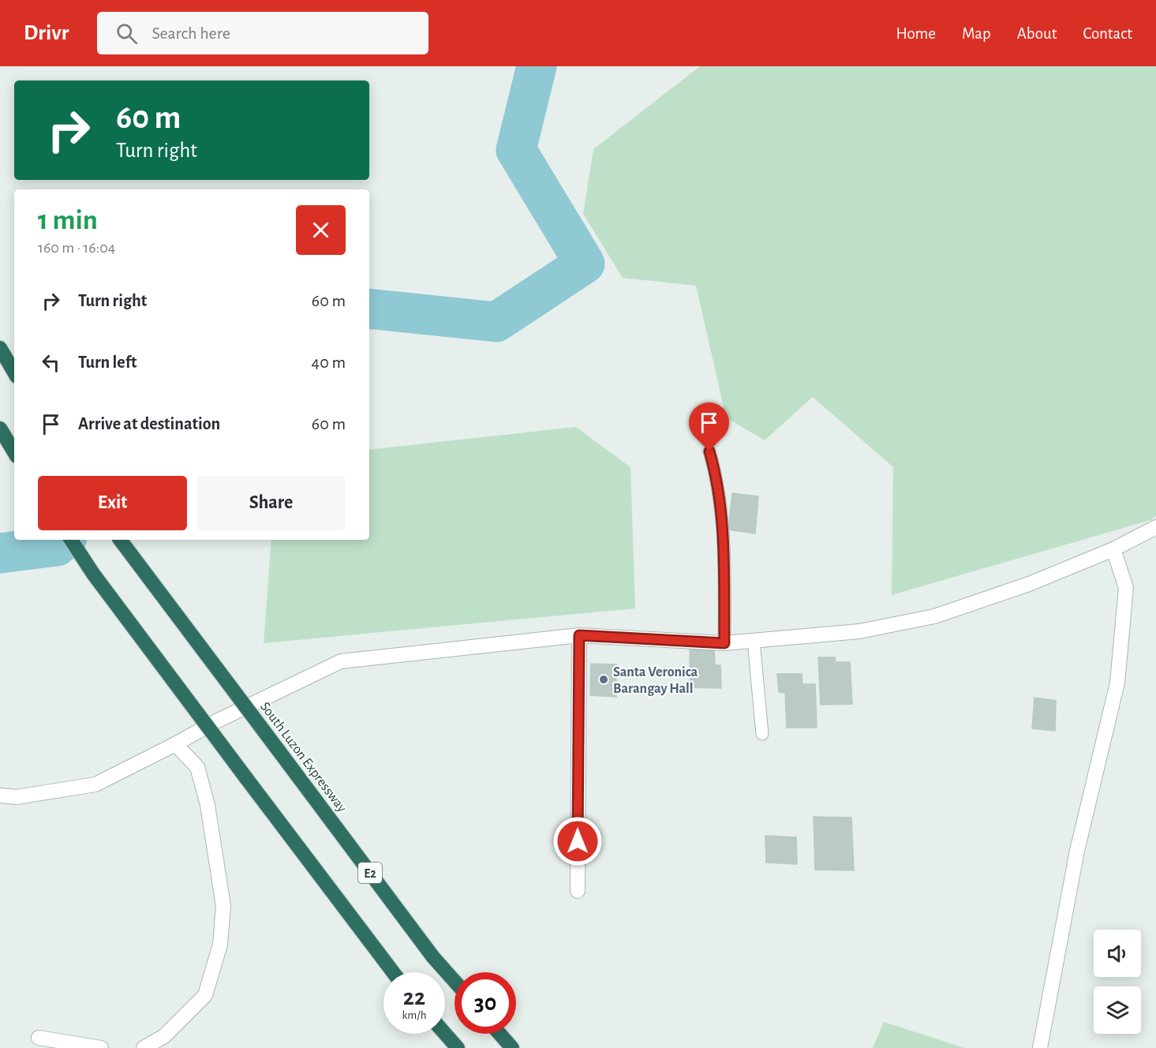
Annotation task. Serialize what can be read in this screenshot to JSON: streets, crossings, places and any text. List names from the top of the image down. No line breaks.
{"streets":{"highway":["South Luzon Expressway","E2"]},"places":["Santa Veronica Barangay Hall"],"page":{"header":"Drivr","search":"Search here","nav":["Home","Map","About","Contact"],"turn":["60 m","Turn right"],"heading":["1 min","160 m · 16:04"],"list":[{"name":"Turn right","value":"60 m"},{"name":"Turn left","value":"40 m"},{"name":"Arrive at destination","value":"60 m"}],"buttons":["Exit","Share"],"speed":"22 km/h","limit":"30"}}
